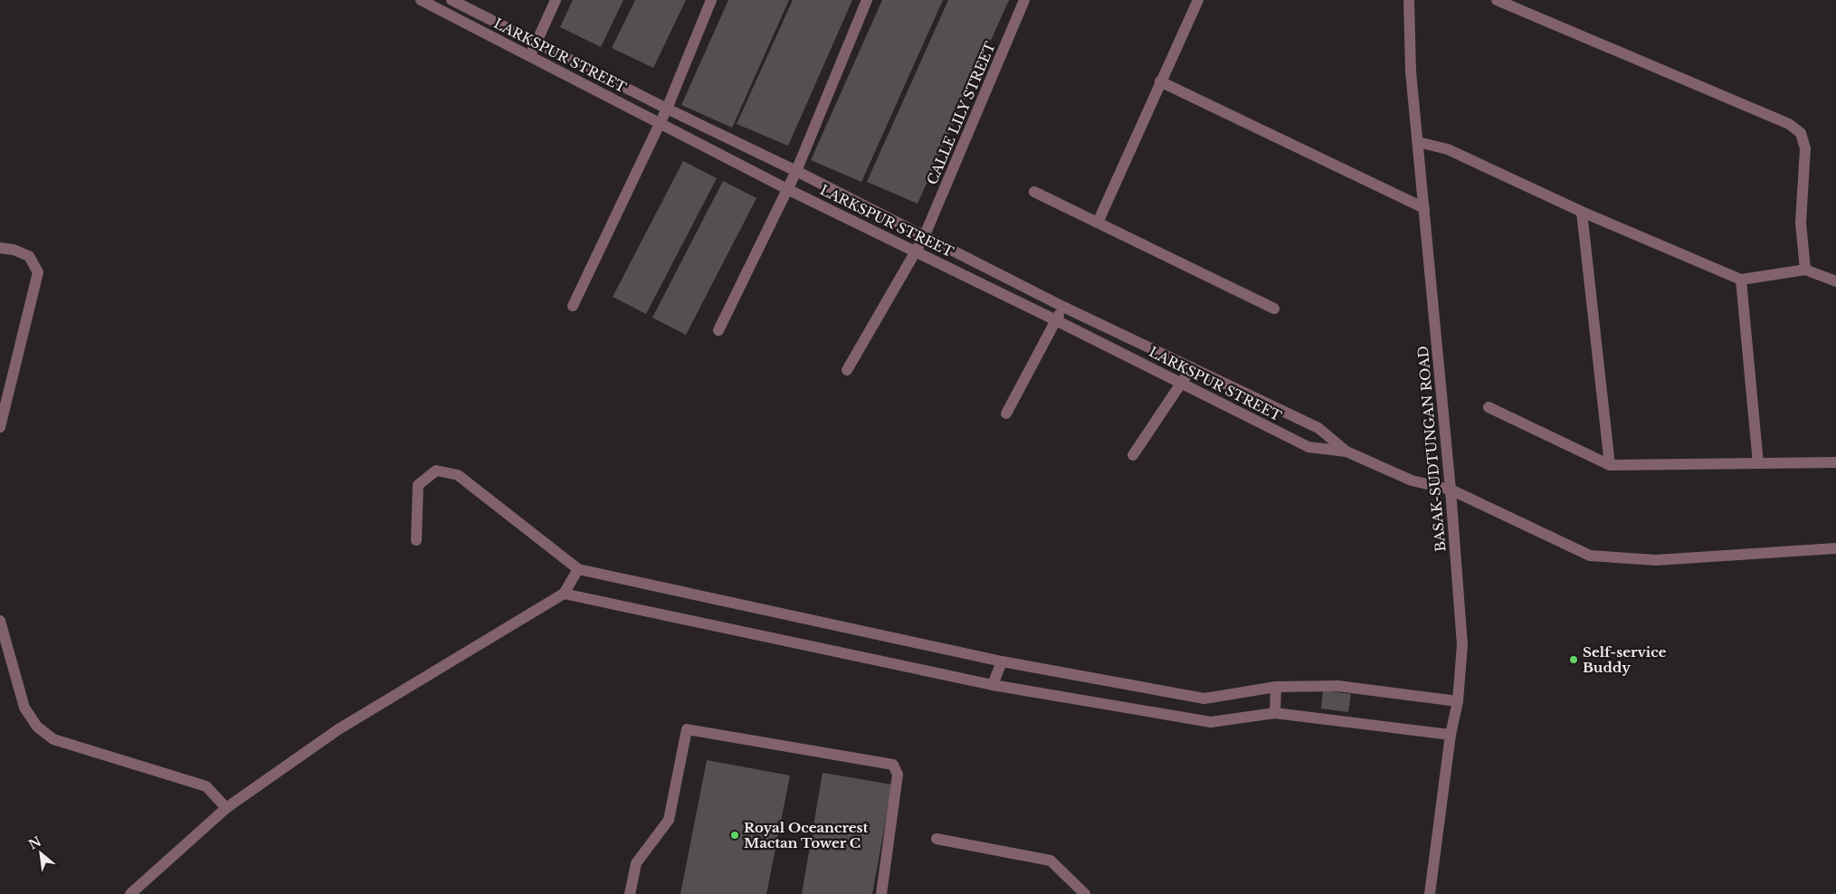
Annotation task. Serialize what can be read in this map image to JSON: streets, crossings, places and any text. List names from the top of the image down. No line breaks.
{"streets":{"street":["LARKSPUR STREET","CALLE LILY STREET","BASAK-SUDTUNGAN ROAD"]},"crossings":[["LARKSPUR STREET","CALLE LILY STREET"],["LARKSPUR STREET","BASAK-SUDTUNGAN ROAD"]],"places":["Self-service Buddy","Royal Oceancrest Mactan Tower C"],"north":"top left"}
